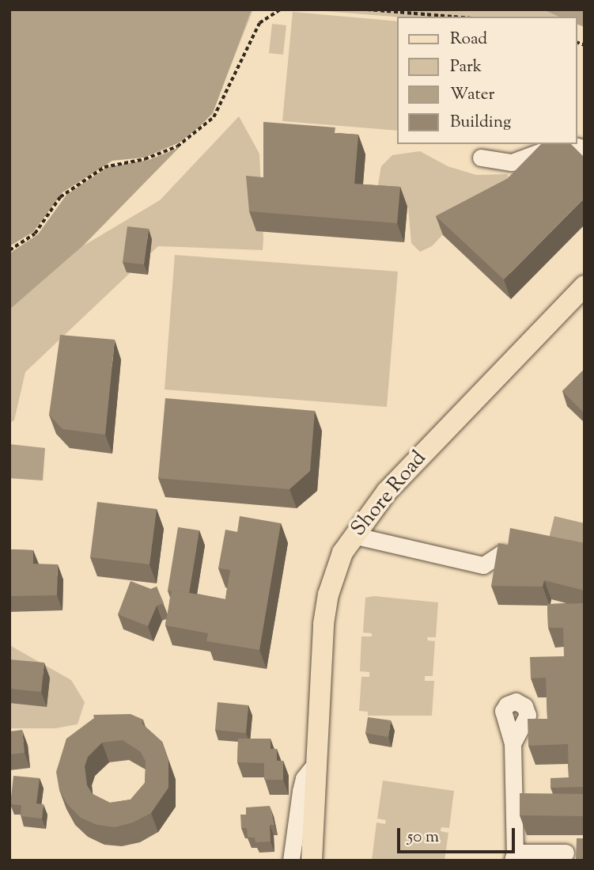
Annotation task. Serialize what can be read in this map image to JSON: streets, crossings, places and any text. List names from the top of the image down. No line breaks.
{"streets":{"main road":["Shore Road"]},"legend":["Road","Park","Water","Building"],"scale_bar":"50 m"}
